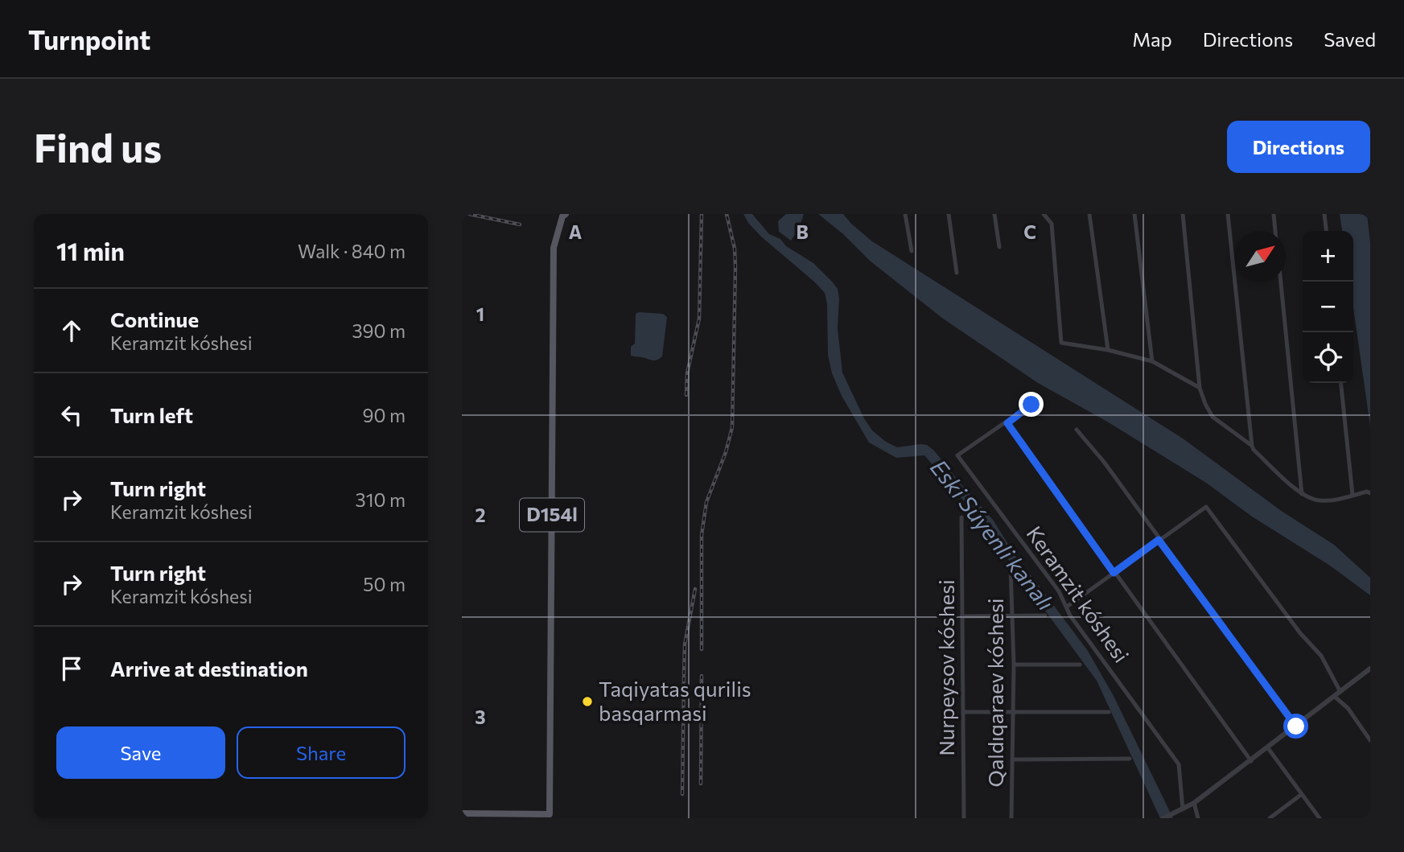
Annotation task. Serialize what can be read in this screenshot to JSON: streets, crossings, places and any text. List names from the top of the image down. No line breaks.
{"streets":{"main road":["D154l"],"street":["Keramzit kóshesi","Nurpeysov kóshesi","Qaldıqaraev kóshesi"]},"water":["Eski Súyenli kanalı"],"places":["Taqiyatas qurilis basqarmasi"],"north":"top right","page":{"header":"Turnpoint","nav":["Map","Directions","Saved"],"buttons":["Directions",["Save","Share"]],"title":"Find us","heading":["11 min","Walk · 840 m"],"map_buttons":["+","−"],"list":[["Continue","Keramzit kóshesi","390 m"],["Turn left","90 m"],["Turn right","Keramzit kóshesi","310 m"],["Turn right","Keramzit kóshesi","50 m"],"Arrive at destination"]},"grid":{"columns":["A","B","C"],"rows":["1","2","3"]}}
